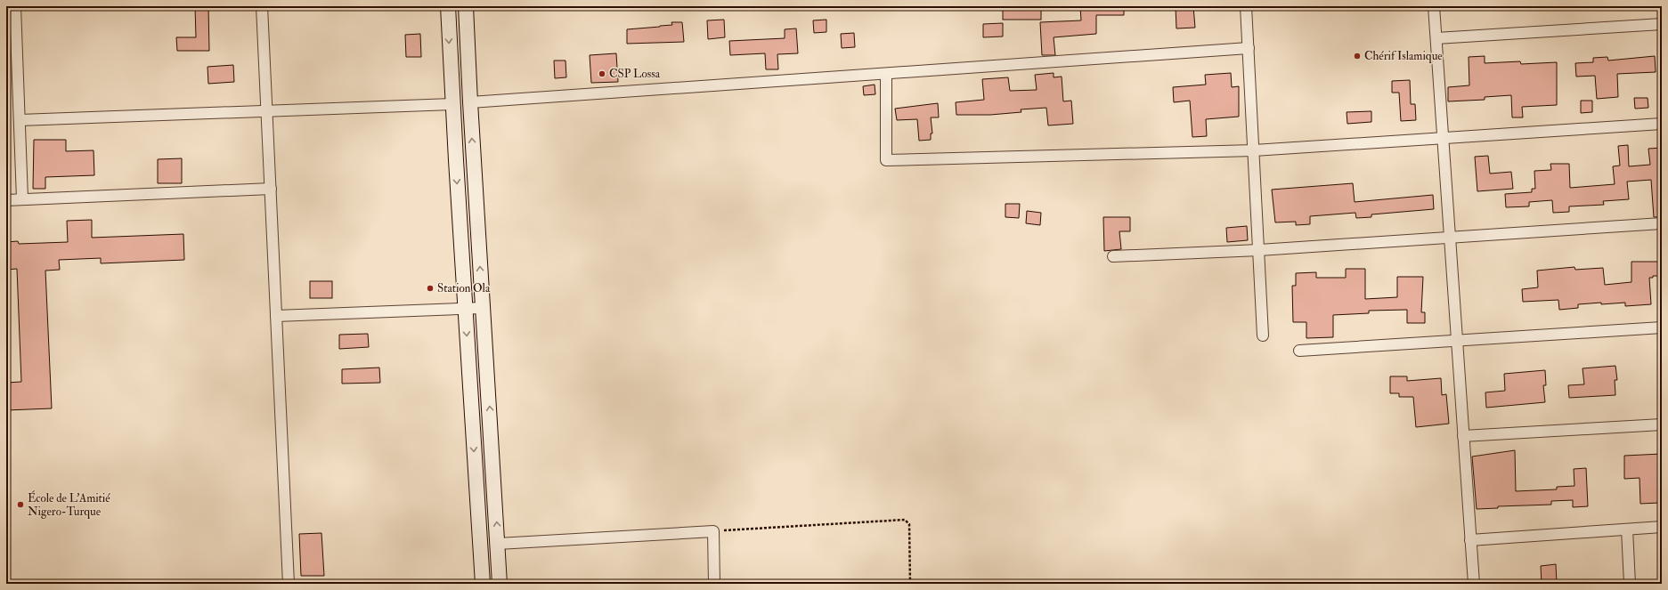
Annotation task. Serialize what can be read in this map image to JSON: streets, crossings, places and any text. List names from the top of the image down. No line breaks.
{"places":["Chérif Islamique","CSP Lossa","Station Ola","École de L'Amitié Nigero-Turque"]}
